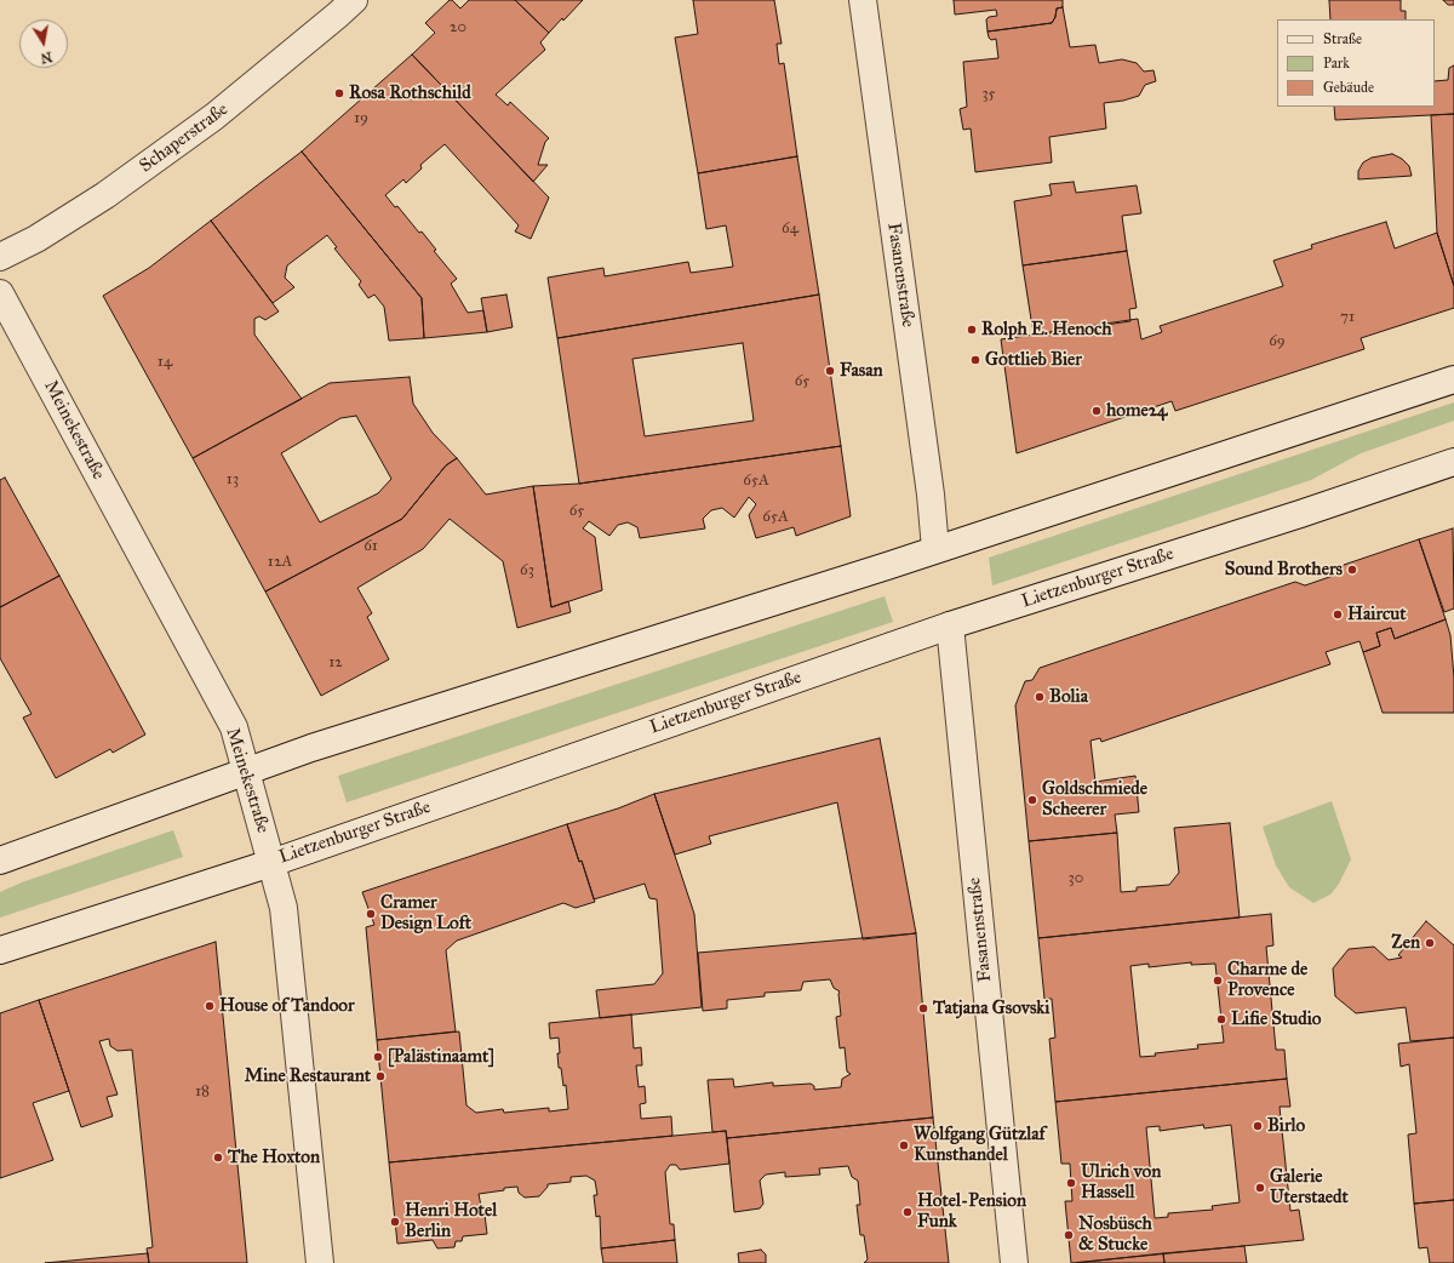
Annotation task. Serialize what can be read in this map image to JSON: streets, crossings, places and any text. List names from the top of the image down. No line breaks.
{"streets":{"main road":["Schaperstraße","Fasanenstraße","Meinekestraße","Lietzenburger Straße"]},"crossings":[["Fasanenstraße","Lietzenburger Straße"],["Meinekestraße","Lietzenburger Straße"]],"places":["Rosa Rothschild","Rolph E. Henoch","Gottlieb Bier","Fasan","home24","Sound Brothers","Haircut","Bolia","Goldschmiede Scheerer","Cramer Design Loft","Zen","Charme de Provence","House of Tandoor","Tatjana Gsovski","Lifie Studio","[Palästinaamt]","Mine Restaurant","Birlo","Wolfgang Gützlaf Kunsthandel","The Hoxton","Ulrich von Hassell","Galerie Uterstaedt","Hotel-Pension Funk","Henri Hotel Berlin","Nosbüsch & Stucke"],"house_numbers":["20","35","19","64","71","69","14","65","13","65A","65","65A","61","12A","63","12","30","18"],"legend":["Straße","Park","Gebäude"],"north":"bottom"}
